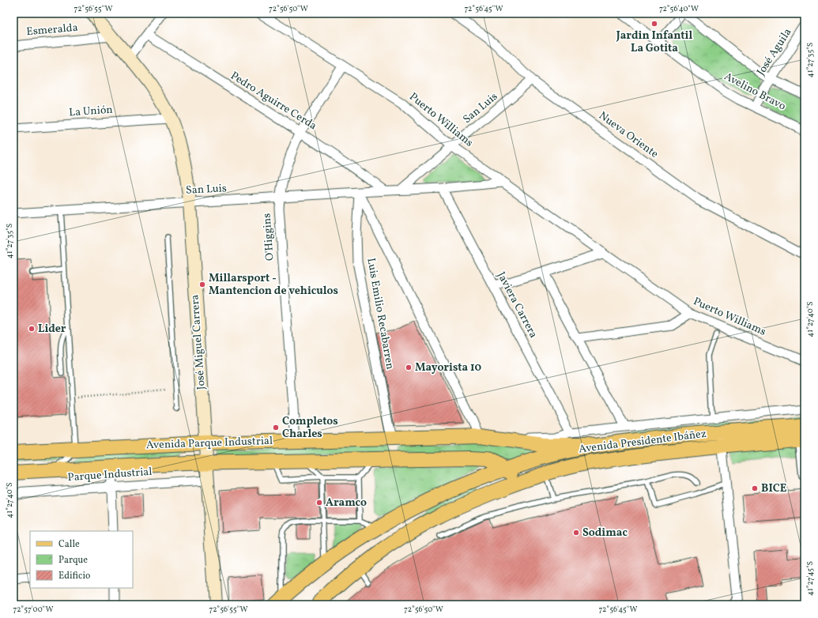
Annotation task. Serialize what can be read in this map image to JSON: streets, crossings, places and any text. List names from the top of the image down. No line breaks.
{"streets":{"main road":["Avenida Presidente Ibáñez","Avenida Parque Industrial"],"street":["Esmeralda","José Aguila","Avelino Bravo","Pedro Aguirre Cerda","San Luis","La Unión","Puerto Williams","Nueva Oriente","O'Higgins","Javiera Carrera","Luis Emilio Recabarren","José Miguel Carrera","Parque Industrial"]},"crossings":[["Esmeralda","José Miguel Carrera"],["José Aguila","Avelino Bravo"],["Pedro Aguirre Cerda","San Luis"],["Pedro Aguirre Cerda","O'Higgins"],["San Luis","Puerto Williams"],["San Luis","Nueva Oriente"],["San Luis","O'Higgins"],["San Luis","Javiera Carrera"],["San Luis","Luis Emilio Recabarren"],["San Luis","José Miguel Carrera"],["La Unión","José Miguel Carrera"],["Puerto Williams","O'Higgins"],["O'Higgins","Avenida Parque Industrial"],["Javiera Carrera","Avenida Presidente Ibáñez"],["Luis Emilio Recabarren","Avenida Parque Industrial"],["José Miguel Carrera","Avenida Parque Industrial"],["José Miguel Carrera","Parque Industrial"],["Avenida Presidente Ibáñez","Avenida Parque Industrial"]],"places":["Jardin Infantil La Gotita","Millarsport - Mantencion de vehiculos","Lider","Mayorista 10","Completos Charles","BICE","Aramco","Sodimac"],"legend":["Calle","Parque","Edificio"],"coordinates":["72°56'55\"W","72°56'50\"W","72°56'45\"W","72°56'40\"W","41°27'35\"S","41°27'40\"S","41°27'45\"S","72°57'00\"W"]}
